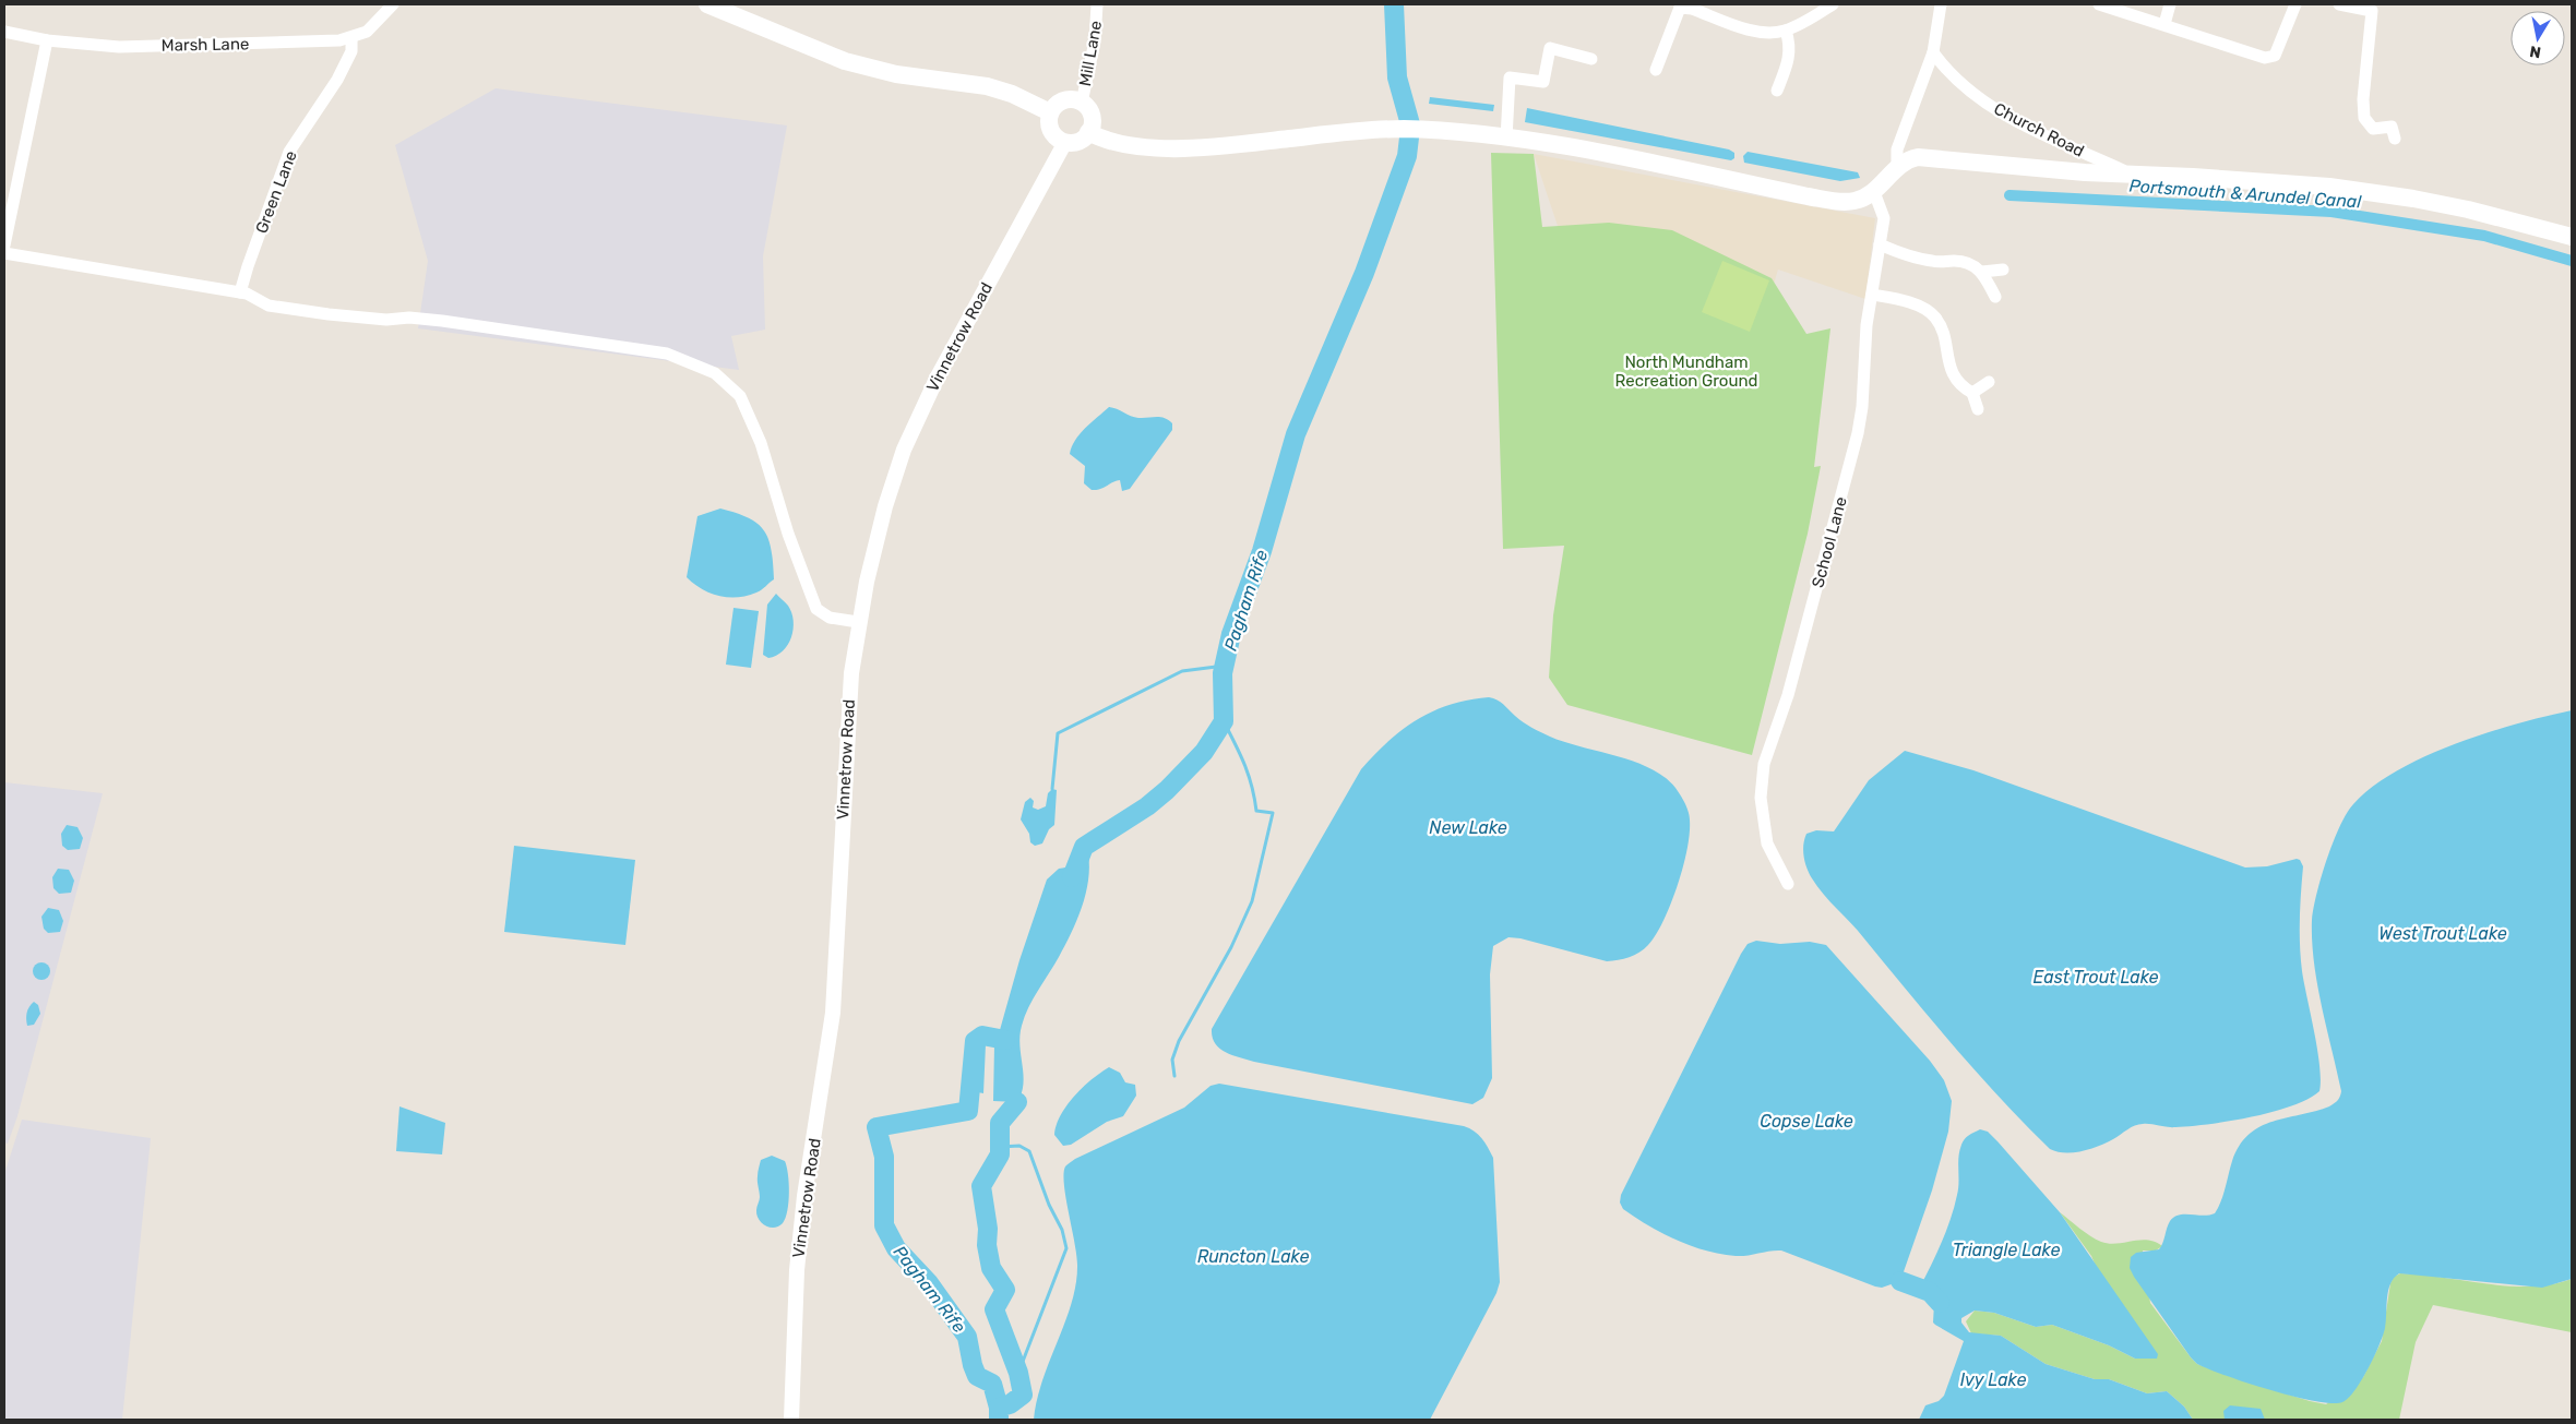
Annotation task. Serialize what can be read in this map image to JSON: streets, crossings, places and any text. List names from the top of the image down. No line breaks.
{"streets":{"street":["Marsh Lane","Mill Lane","Church Road","Green Lane","Vinnetrow Road","School Lane"]},"crossings":[["Marsh Lane","Green Lane"],["Mill Lane","Vinnetrow Road"]],"water":["Portsmouth & Arundel Canal","Pagham Rife","New Lake","West Trout Lake","East Trout Lake","Copse Lake","Triangle Lake","Runcton Lake","Ivy Lake"],"parks":["North Mundham Recreation Ground"],"north":"bottom"}
